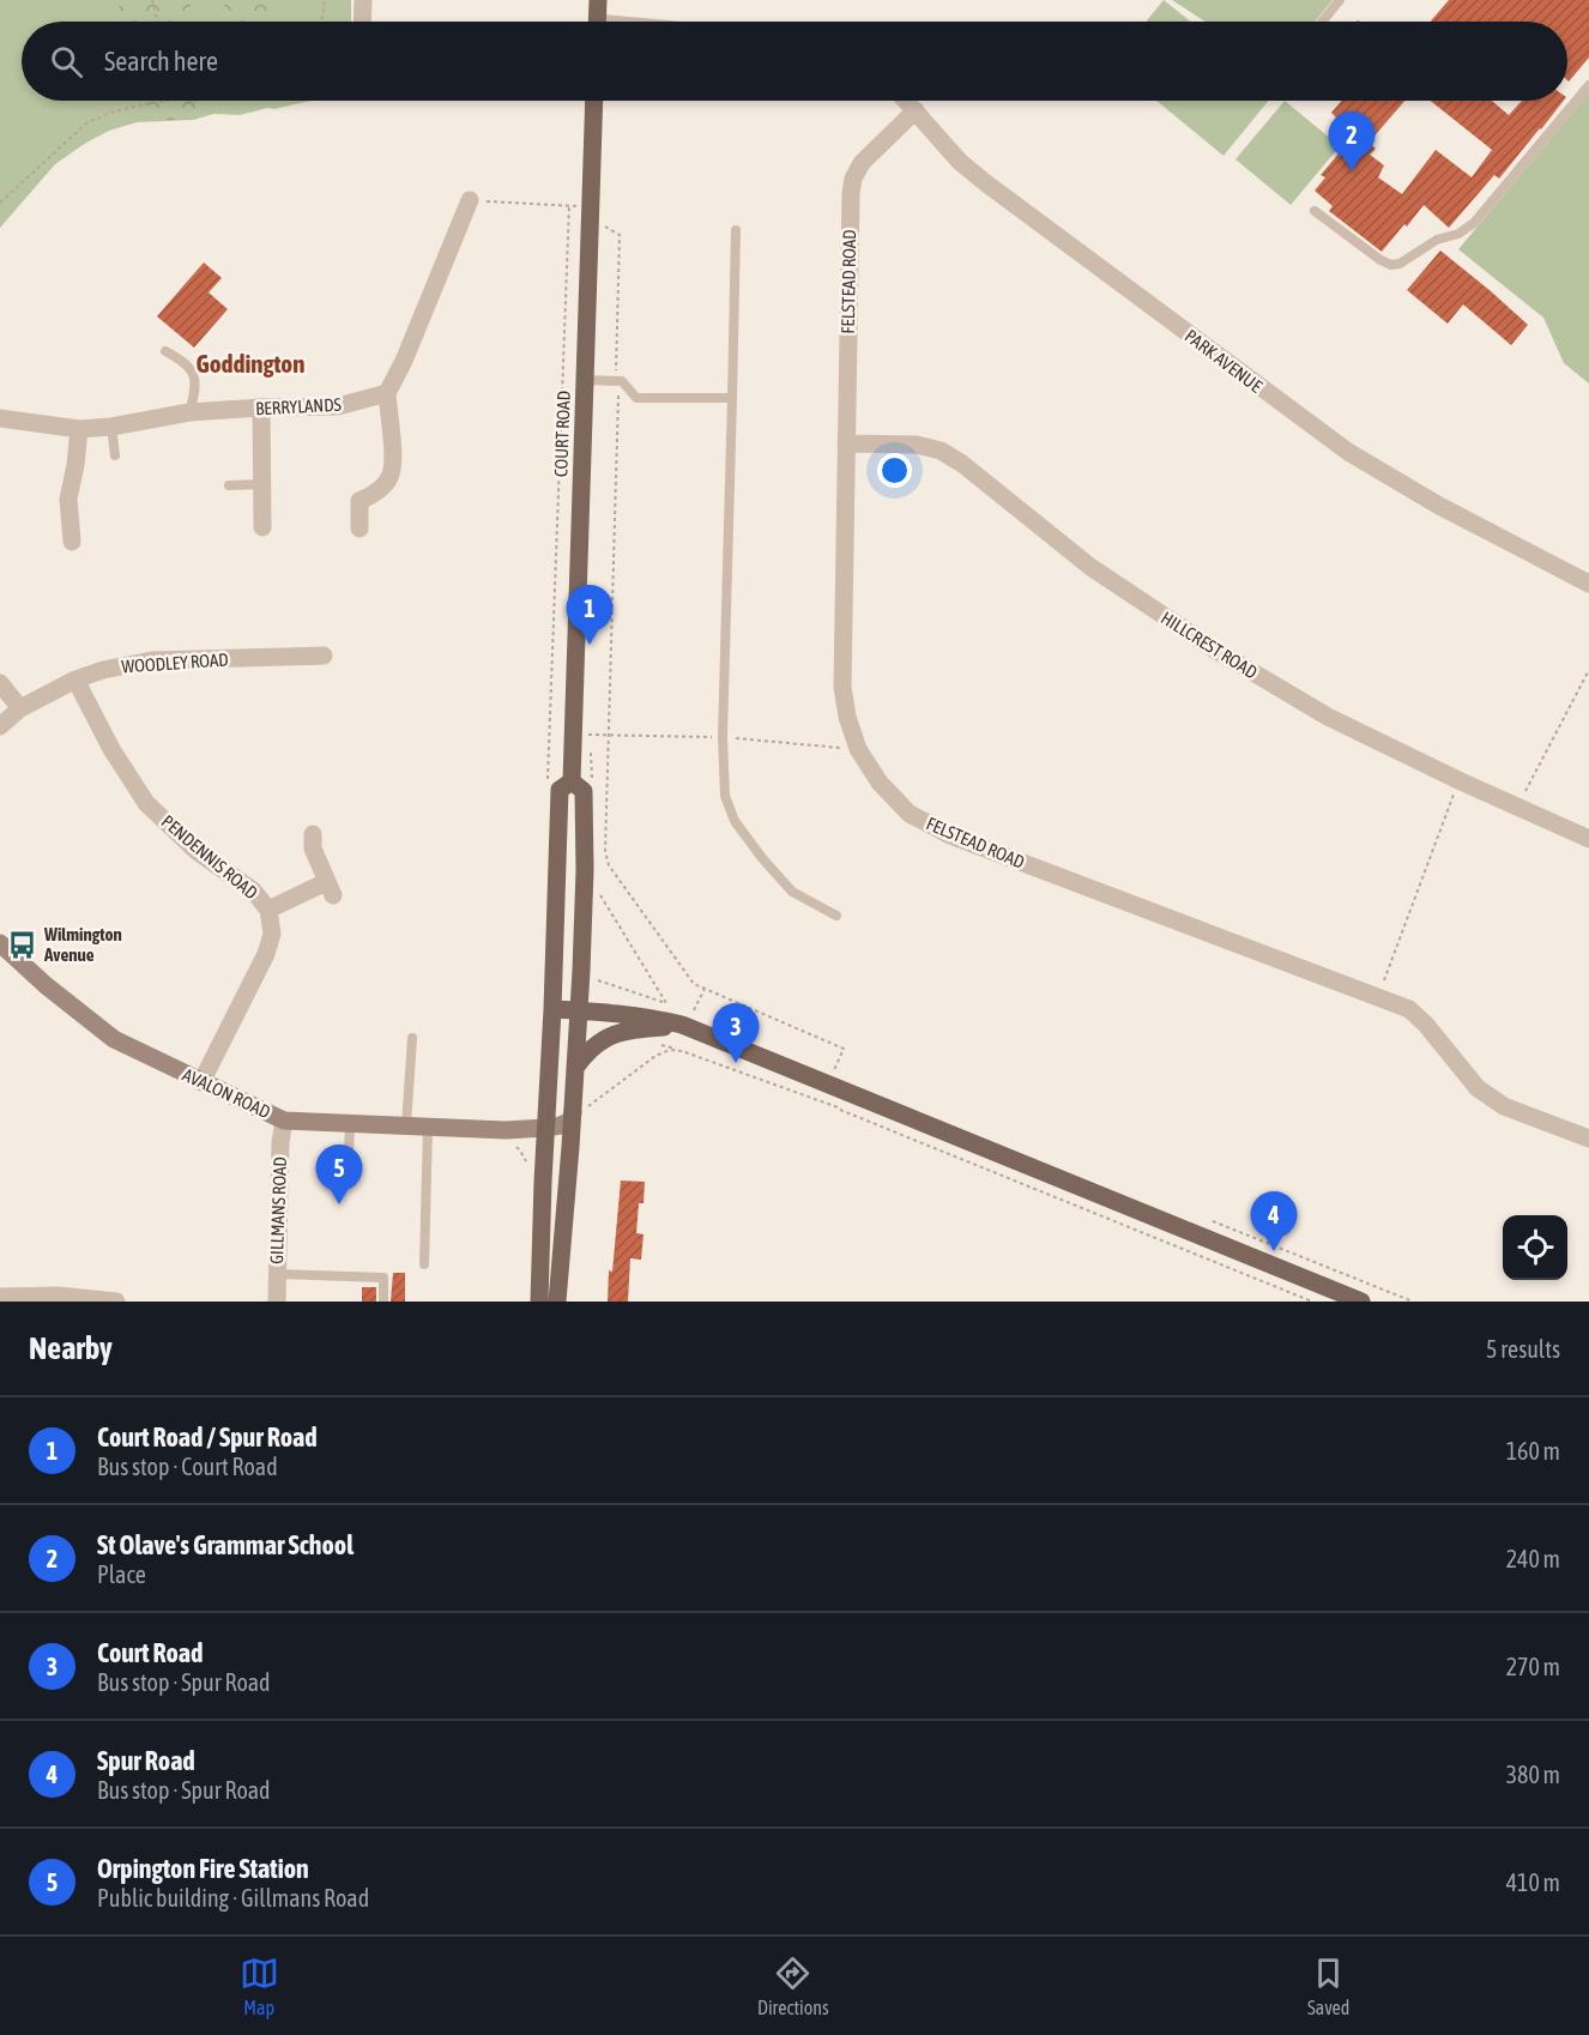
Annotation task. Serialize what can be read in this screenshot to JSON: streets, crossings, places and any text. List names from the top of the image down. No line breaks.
{"streets":{"main road":["COURT ROAD"],"street":["FELSTEAD ROAD","PARK AVENUE","BERRYLANDS","HILLCREST ROAD","WOODLEY ROAD","PENDENNIS ROAD","AVALON ROAD","GILLMANS ROAD"]},"crossings":[["FELSTEAD ROAD","PARK AVENUE"],["FELSTEAD ROAD","HILLCREST ROAD"],["COURT ROAD","AVALON ROAD"],["WOODLEY ROAD","PENDENNIS ROAD"],["PENDENNIS ROAD","AVALON ROAD"],["AVALON ROAD","GILLMANS ROAD"]],"districts":["Goddington"],"places":{"bus stop":["Wilmington Avenue"]},"page":{"search":"Search here","pins":["2","1","3","5","4"],"heading":["Nearby","5 results"],"list":[{"mark":"1","name":"Court Road / Spur Road","note":"Bus stop · Court Road","value":"160 m"},{"mark":"2","name":"St Olave's Grammar School","note":"Place","value":"240 m"},{"mark":"3","name":"Court Road","note":"Bus stop · Spur Road","value":"270 m"},{"mark":"4","name":"Spur Road","note":"Bus stop · Spur Road","value":"380 m"},{"mark":"5","name":"Orpington Fire Station","note":"Public building · Gillmans Road","value":"410 m"}],"nav":["Map","Directions","Saved"]}}
